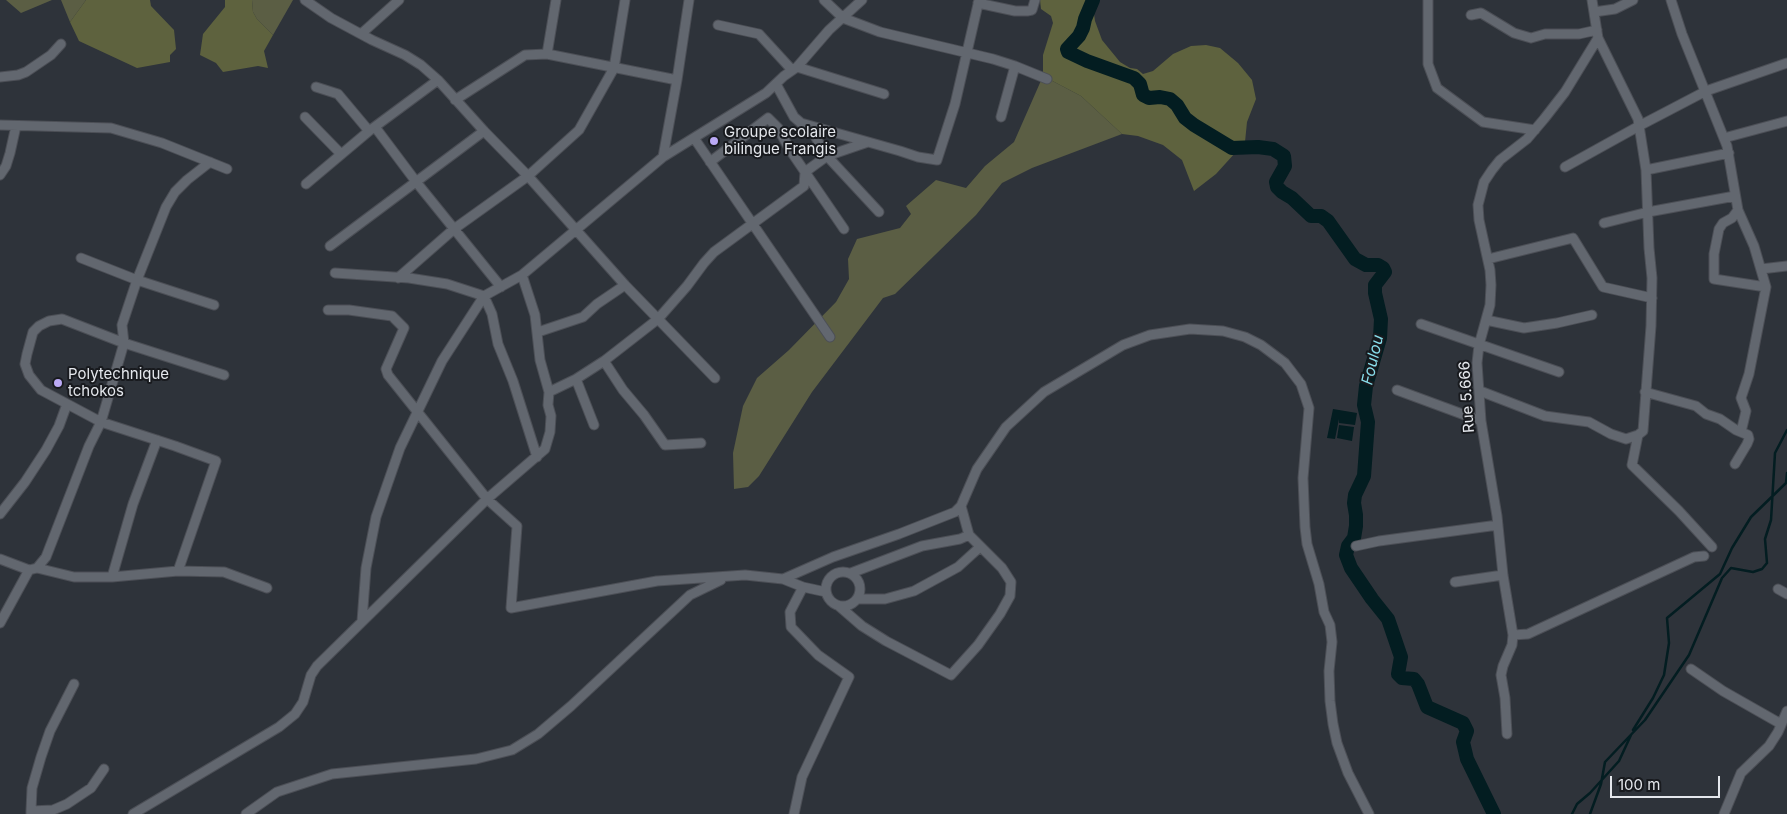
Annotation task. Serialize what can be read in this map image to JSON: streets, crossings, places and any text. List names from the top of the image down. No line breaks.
{"streets":{"street":["Rue 5.666"]},"water":["Foulou"],"places":["Groupe scolaire bilingue Frangis","Polytechnique tchokos"],"scale_bar":"100 m"}
